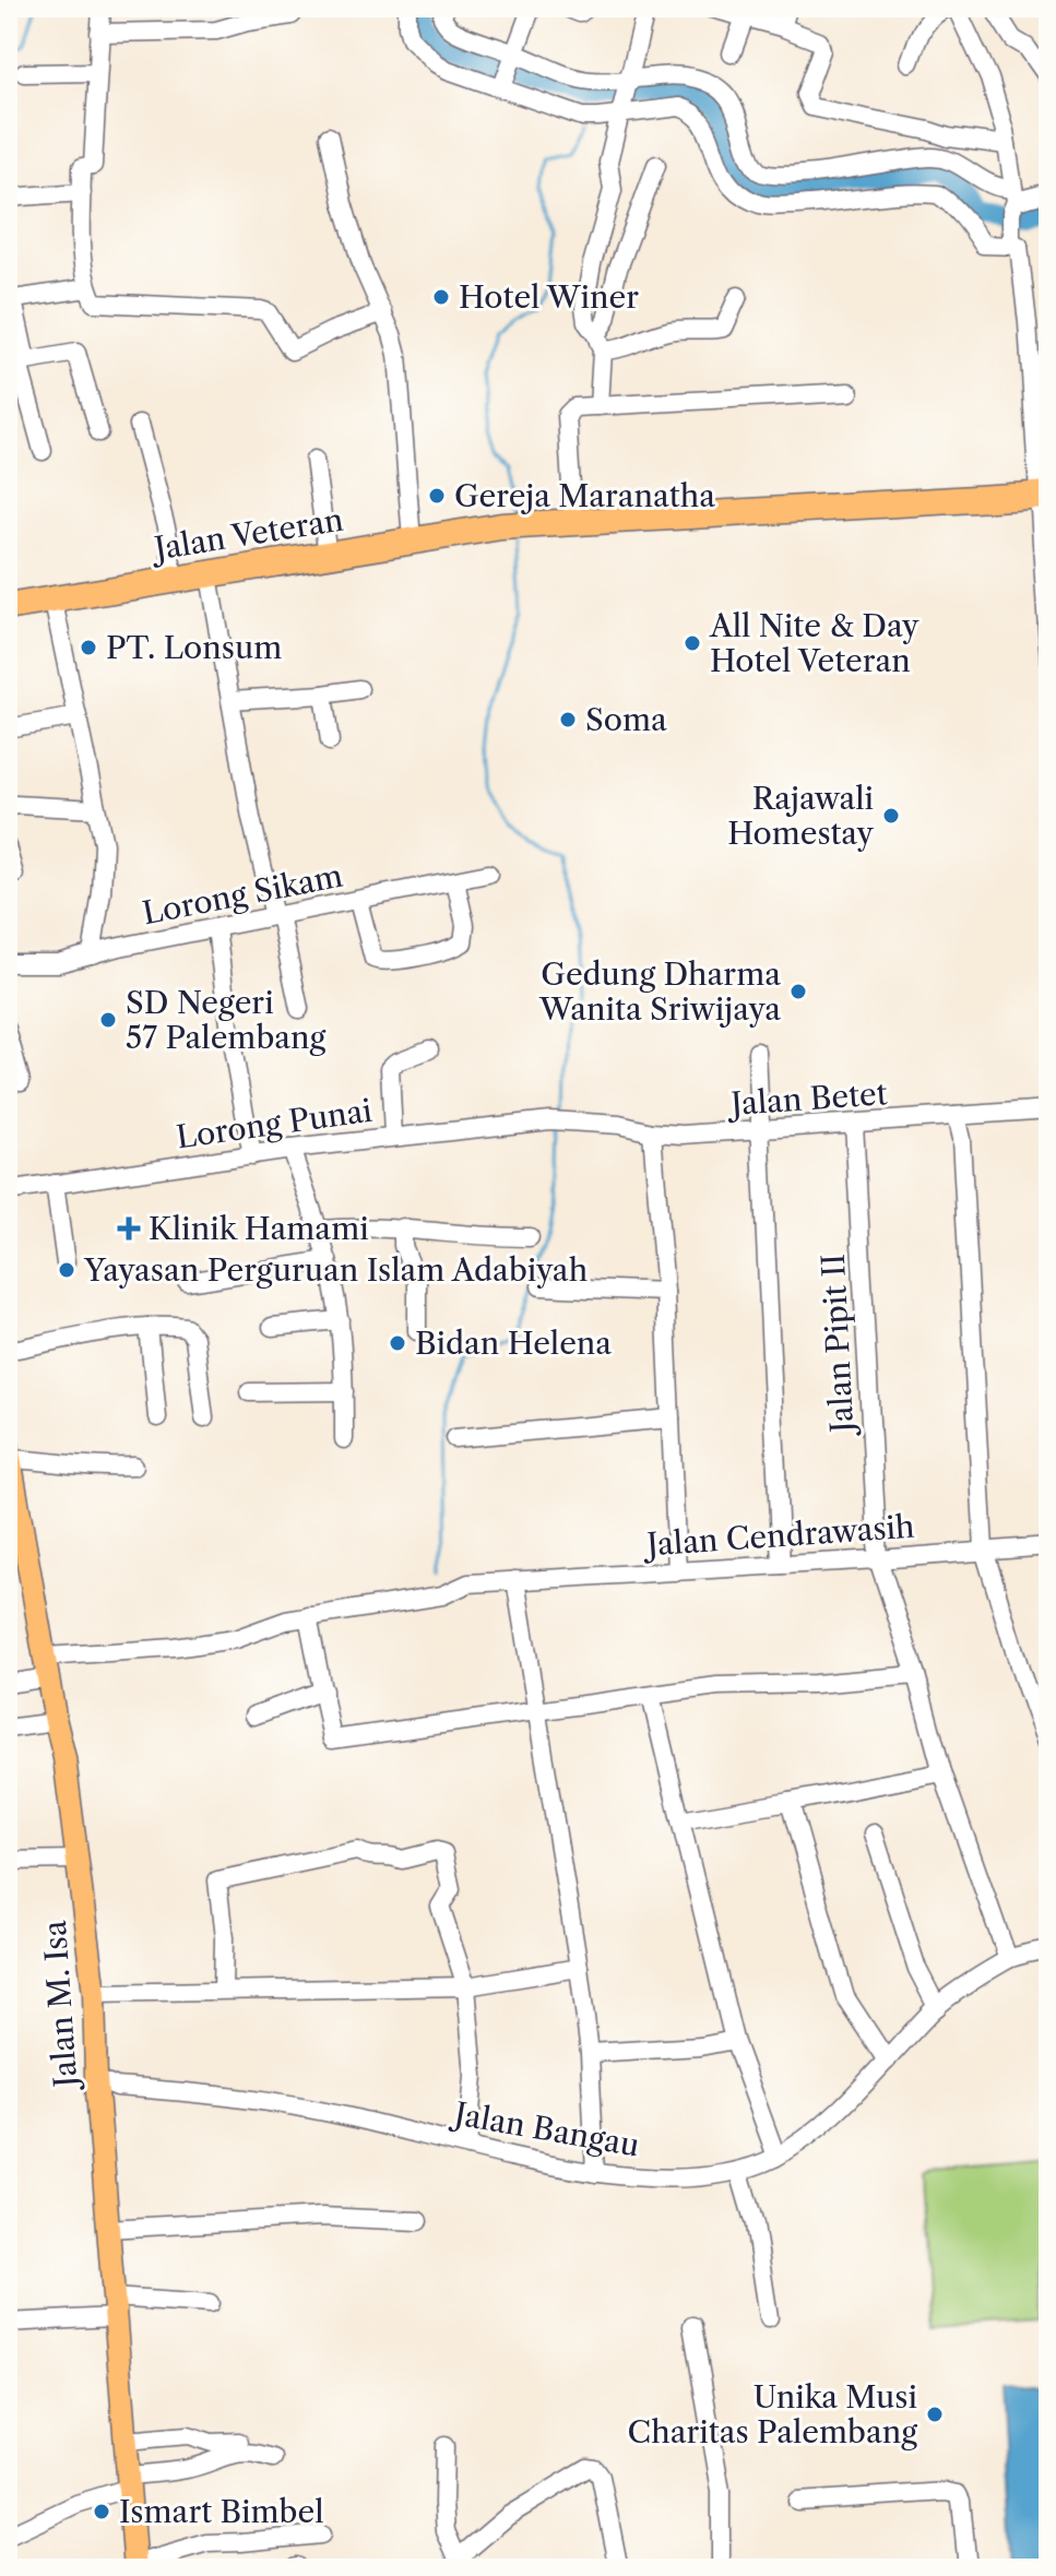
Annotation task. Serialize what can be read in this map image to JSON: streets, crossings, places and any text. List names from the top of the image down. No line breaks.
{"streets":{"highway":["Jalan Veteran"],"main road":["Jalan M. Isa"],"street":["Lorong Sikam","Jalan Betet","Lorong Punai","Jalan Pipit II","Jalan Cendrawasih","Jalan Bangau"]},"crossings":[["Jalan Betet","Lorong Punai"],["Jalan Betet","Jalan Pipit II"],["Jalan Pipit II","Jalan Cendrawasih"],["Jalan Pipit II","Jalan Bangau"],["Jalan Cendrawasih","Jalan M. Isa"],["Jalan M. Isa","Jalan Bangau"]],"places":{"other":["Hotel Winer","Gereja Maranatha","All Nite & Day Hotel Veteran","PT. Lonsum","Soma","Rajawali Homestay","Gedung Dharma Wanita Sriwijaya","SD Negeri 57 Palembang","Yayasan Perguruan Islam Adabiyah","Bidan Helena","Unika Musi Charitas Palembang","Ismart Bimbel"],"health":["Klinik Hamami"]}}
